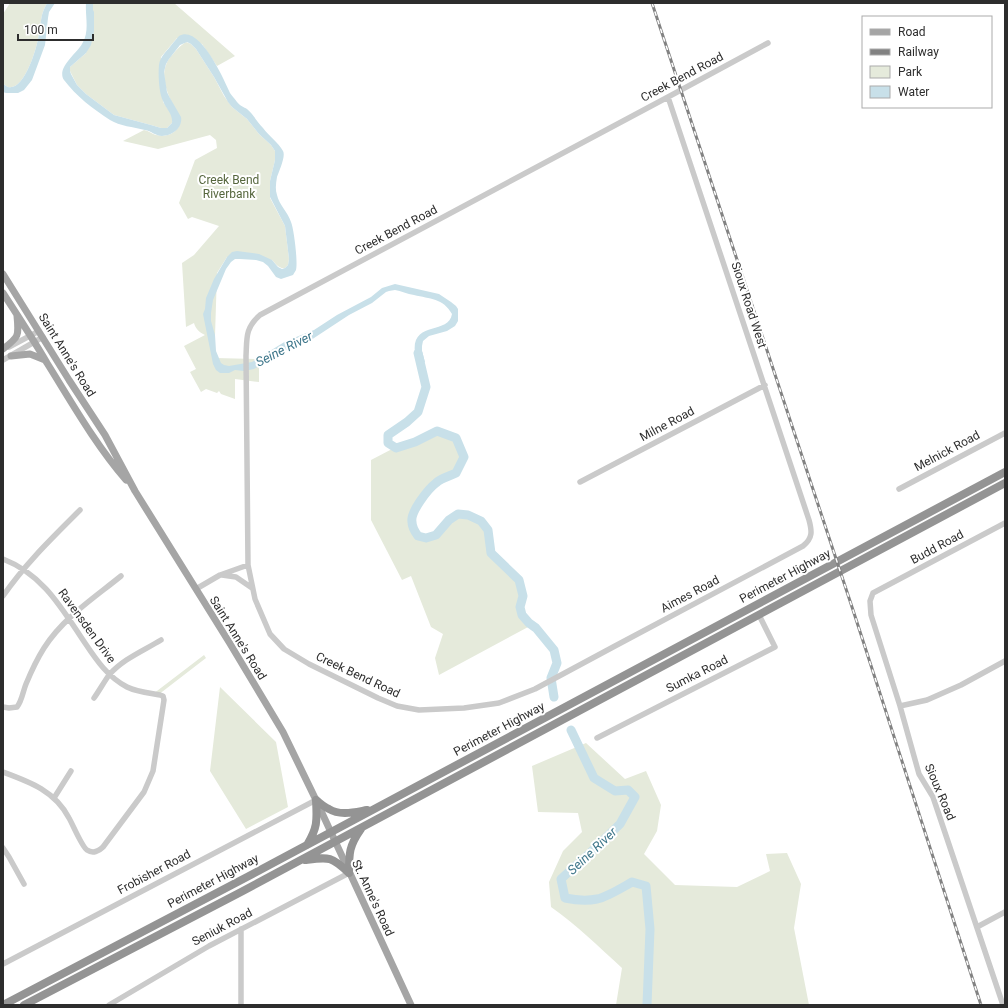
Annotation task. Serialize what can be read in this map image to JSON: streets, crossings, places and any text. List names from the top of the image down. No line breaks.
{"streets":{"highway":["Perimeter Highway"],"main road":["Saint Anne's Road","St. Anne's Road"],"street":["Creek Bend Road","Sioux Road West","Milne Road","Melnick Road","Budd Road","Aimes Road","Ravensden Drive","Sumka Road","Sioux Road","Frobisher Road","Seniuk Road"]},"crossings":[["Creek Bend Road","Sioux Road West"],["Creek Bend Road","Aimes Road"],["Sioux Road West","Milne Road"],["Sioux Road West","Aimes Road"],["Saint Anne's Road","Frobisher Road"],["Saint Anne's Road","St. Anne's Road"],["Budd Road","Sioux Road"],["Perimeter Highway","Sumka Road"],["Perimeter Highway","St. Anne's Road"],["Frobisher Road","St. Anne's Road"],["St. Anne's Road","Seniuk Road"]],"water":["Seine River"],"parks":["Creek Bend Riverbank"],"legend":["Road","Railway","Park","Water"],"scale_bar":"100 m"}
